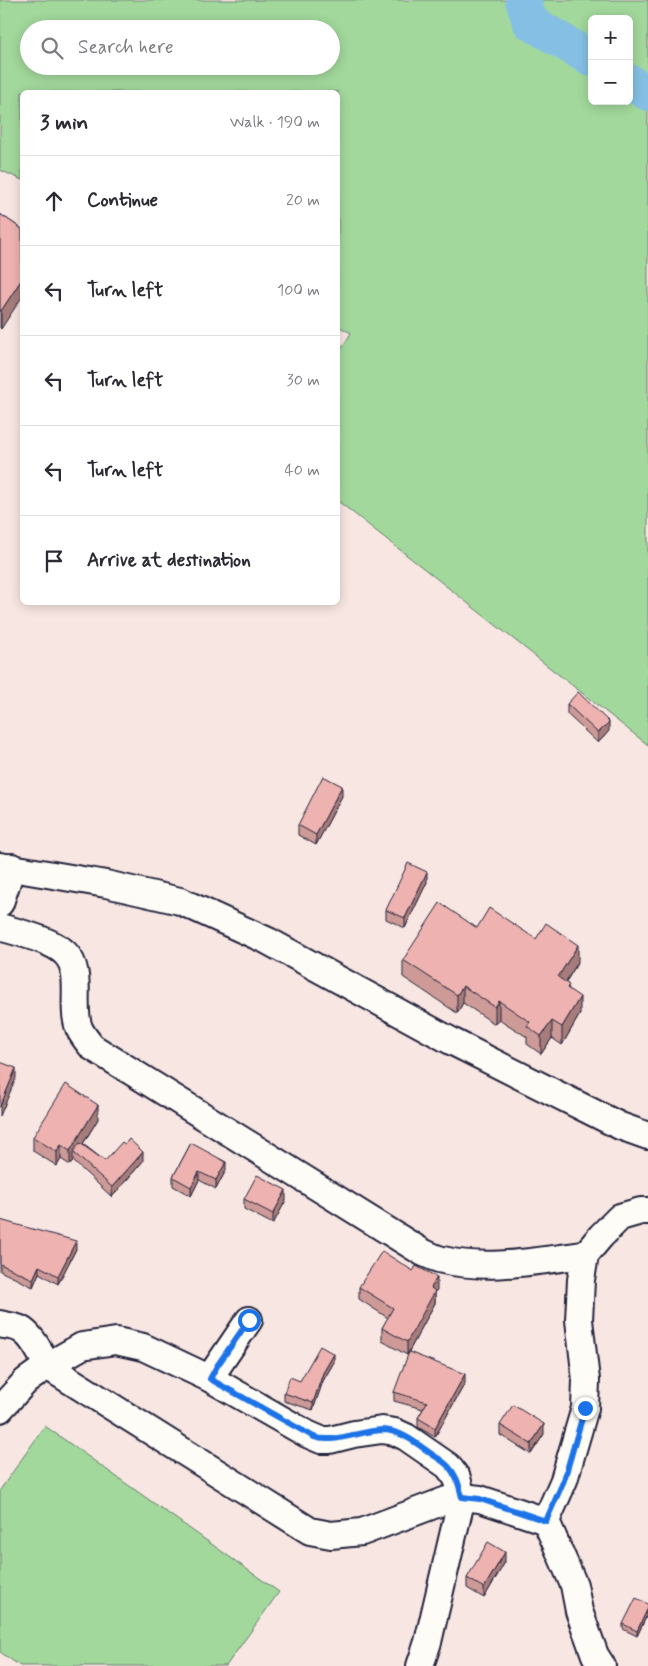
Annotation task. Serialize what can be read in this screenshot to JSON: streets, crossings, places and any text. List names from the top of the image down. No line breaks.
{"page":{"map_buttons":["+","−"],"search":"Search here","heading":["3 min","Walk · 190 m"],"list":[["Continue","20 m"],["Turn left","100 m"],["Turn left","30 m"],["Turn left","40 m"],"Arrive at destination"]}}
